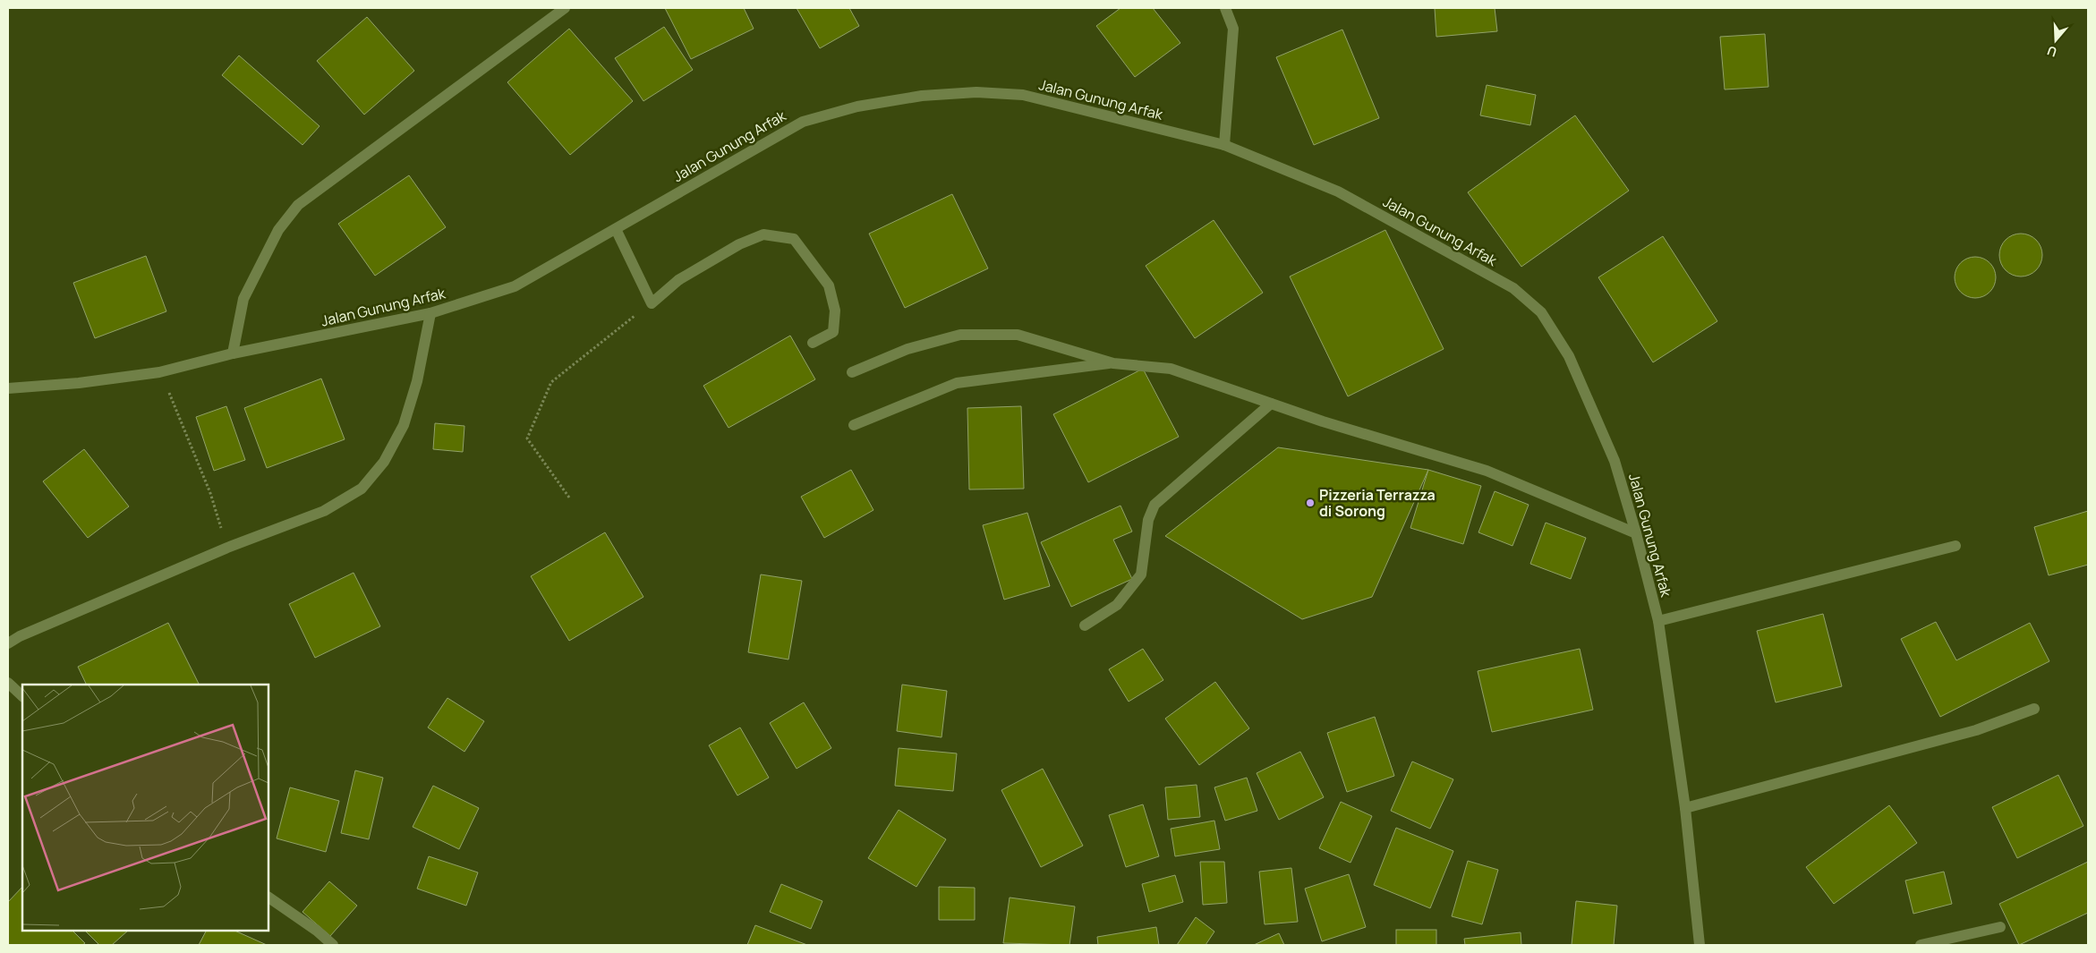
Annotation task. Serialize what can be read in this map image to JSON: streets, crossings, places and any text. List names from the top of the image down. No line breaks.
{"streets":{"street":["Jalan Gunung Arfak"]},"places":["Pizzeria Terrazza di Sorong"],"north":"bottom"}
